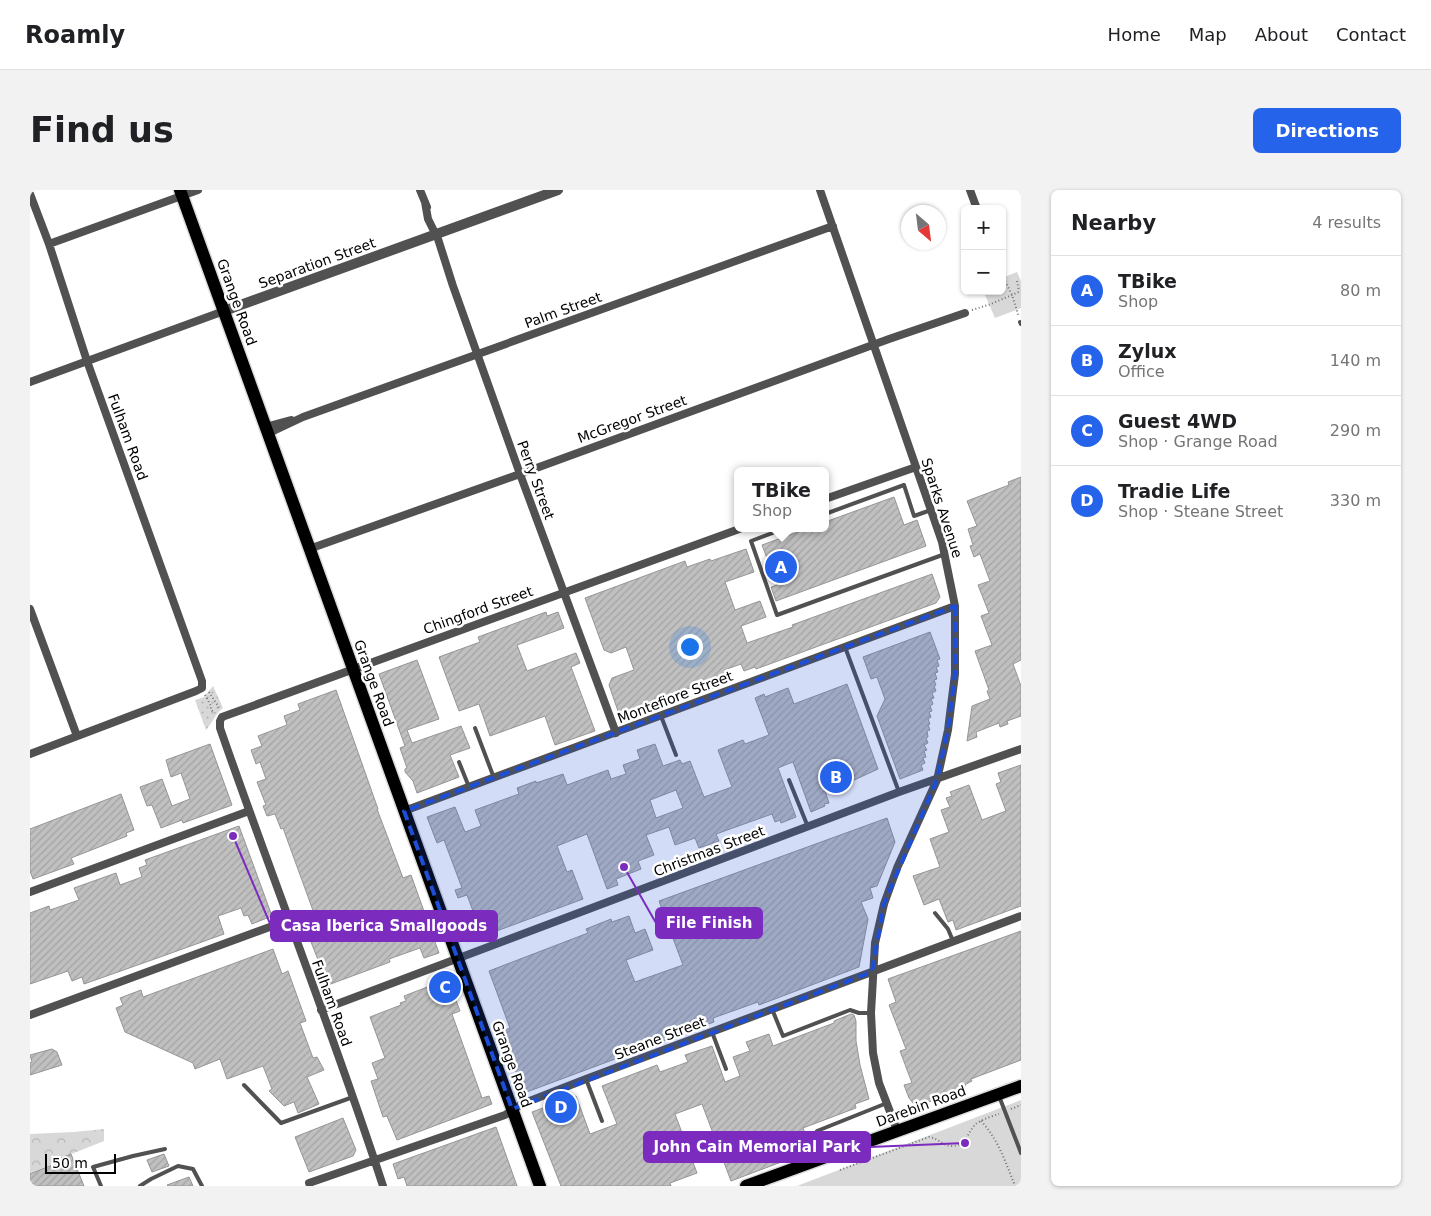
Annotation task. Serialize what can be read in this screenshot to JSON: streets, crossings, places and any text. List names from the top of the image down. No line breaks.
{"streets":{"main road":["Grange Road","Darebin Road"],"street":["Separation Street","Palm Street","McGregor Street","Fulham Road","Perry Street","Sparks Avenue","Chingford Street","Montefiore Street","Christmas Street","Steane Street"]},"crossings":[["Separation Street","Grange Road"],["Separation Street","Fulham Road"],["Separation Street","Perry Street"],["Grange Road","Palm Street"],["Grange Road","McGregor Street"],["Grange Road","Chingford Street"],["Grange Road","Montefiore Street"],["Grange Road","Christmas Street"],["Grange Road","Steane Street"],["Palm Street","Perry Street"],["Palm Street","Sparks Avenue"],["McGregor Street","Perry Street"],["McGregor Street","Sparks Avenue"],["Fulham Road","Chingford Street"],["Fulham Road","Christmas Street"],["Fulham Road","Steane Street"],["Perry Street","Chingford Street"],["Perry Street","Montefiore Street"],["Sparks Avenue","Montefiore Street"],["Sparks Avenue","Christmas Street"],["Sparks Avenue","Steane Street"],["Sparks Avenue","Darebin Road"]],"places":["Casa Iberica Smallgoods","File Finish","John Cain Memorial Park"],"scale_bar":"50 m","north":"bottom right","page":{"header":"Roamly","nav":["Home","Map","About","Contact"],"buttons":"Directions","title":"Find us","heading":["Nearby","4 results"],"map_buttons":["+","−"],"list":[{"mark":"A","name":"TBike","note":"Shop","value":"80 m"},{"mark":"B","name":"Zylux","note":"Office","value":"140 m"},{"mark":"C","name":"Guest 4WD","note":"Shop · Grange Road","value":"290 m"},{"mark":"D","name":"Tradie Life","note":"Shop · Steane Street","value":"330 m"}],"popup":["TBike","Shop"],"pins":["A","B","C","D"],"scale":"50 m"}}
